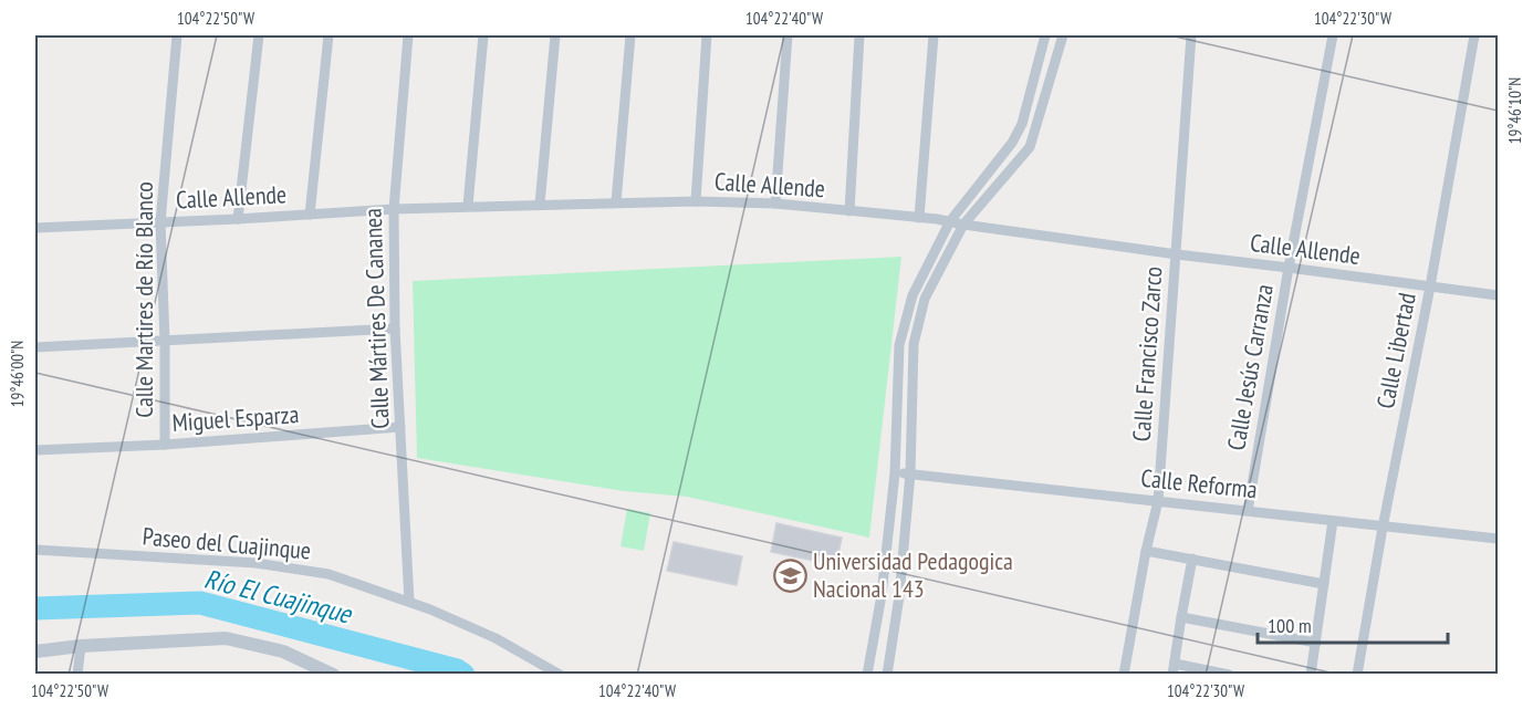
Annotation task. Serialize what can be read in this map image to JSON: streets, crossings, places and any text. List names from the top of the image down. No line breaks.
{"streets":{"street":["Calle Allende","Calle Martires de Río Blanco","Calle Mártires De Cananea","Calle Libertad","Calle Francisco Zarco","Calle Jesús Carranza","Miguel Esparza","Calle Reforma","Paseo del Cuajinque"]},"crossings":[["Calle Allende","Calle Martires de Río Blanco"],["Calle Allende","Calle Mártires De Cananea"],["Calle Allende","Calle Libertad"],["Calle Allende","Calle Francisco Zarco"],["Calle Allende","Calle Jesús Carranza"],["Calle Martires de Río Blanco","Miguel Esparza"],["Calle Mártires De Cananea","Miguel Esparza"],["Calle Mártires De Cananea","Paseo del Cuajinque"],["Calle Libertad","Calle Reforma"],["Calle Francisco Zarco","Calle Reforma"],["Calle Jesús Carranza","Calle Reforma"]],"water":["Río El Cuajinque"],"places":{"school or university":["Universidad Pedagogica Nacional 143"]},"scale_bar":"100 m","coordinates":["104°22'50\"W","104°22'40\"W","104°22'30\"W","19°46'10\"N","19°46'00\"N"]}
